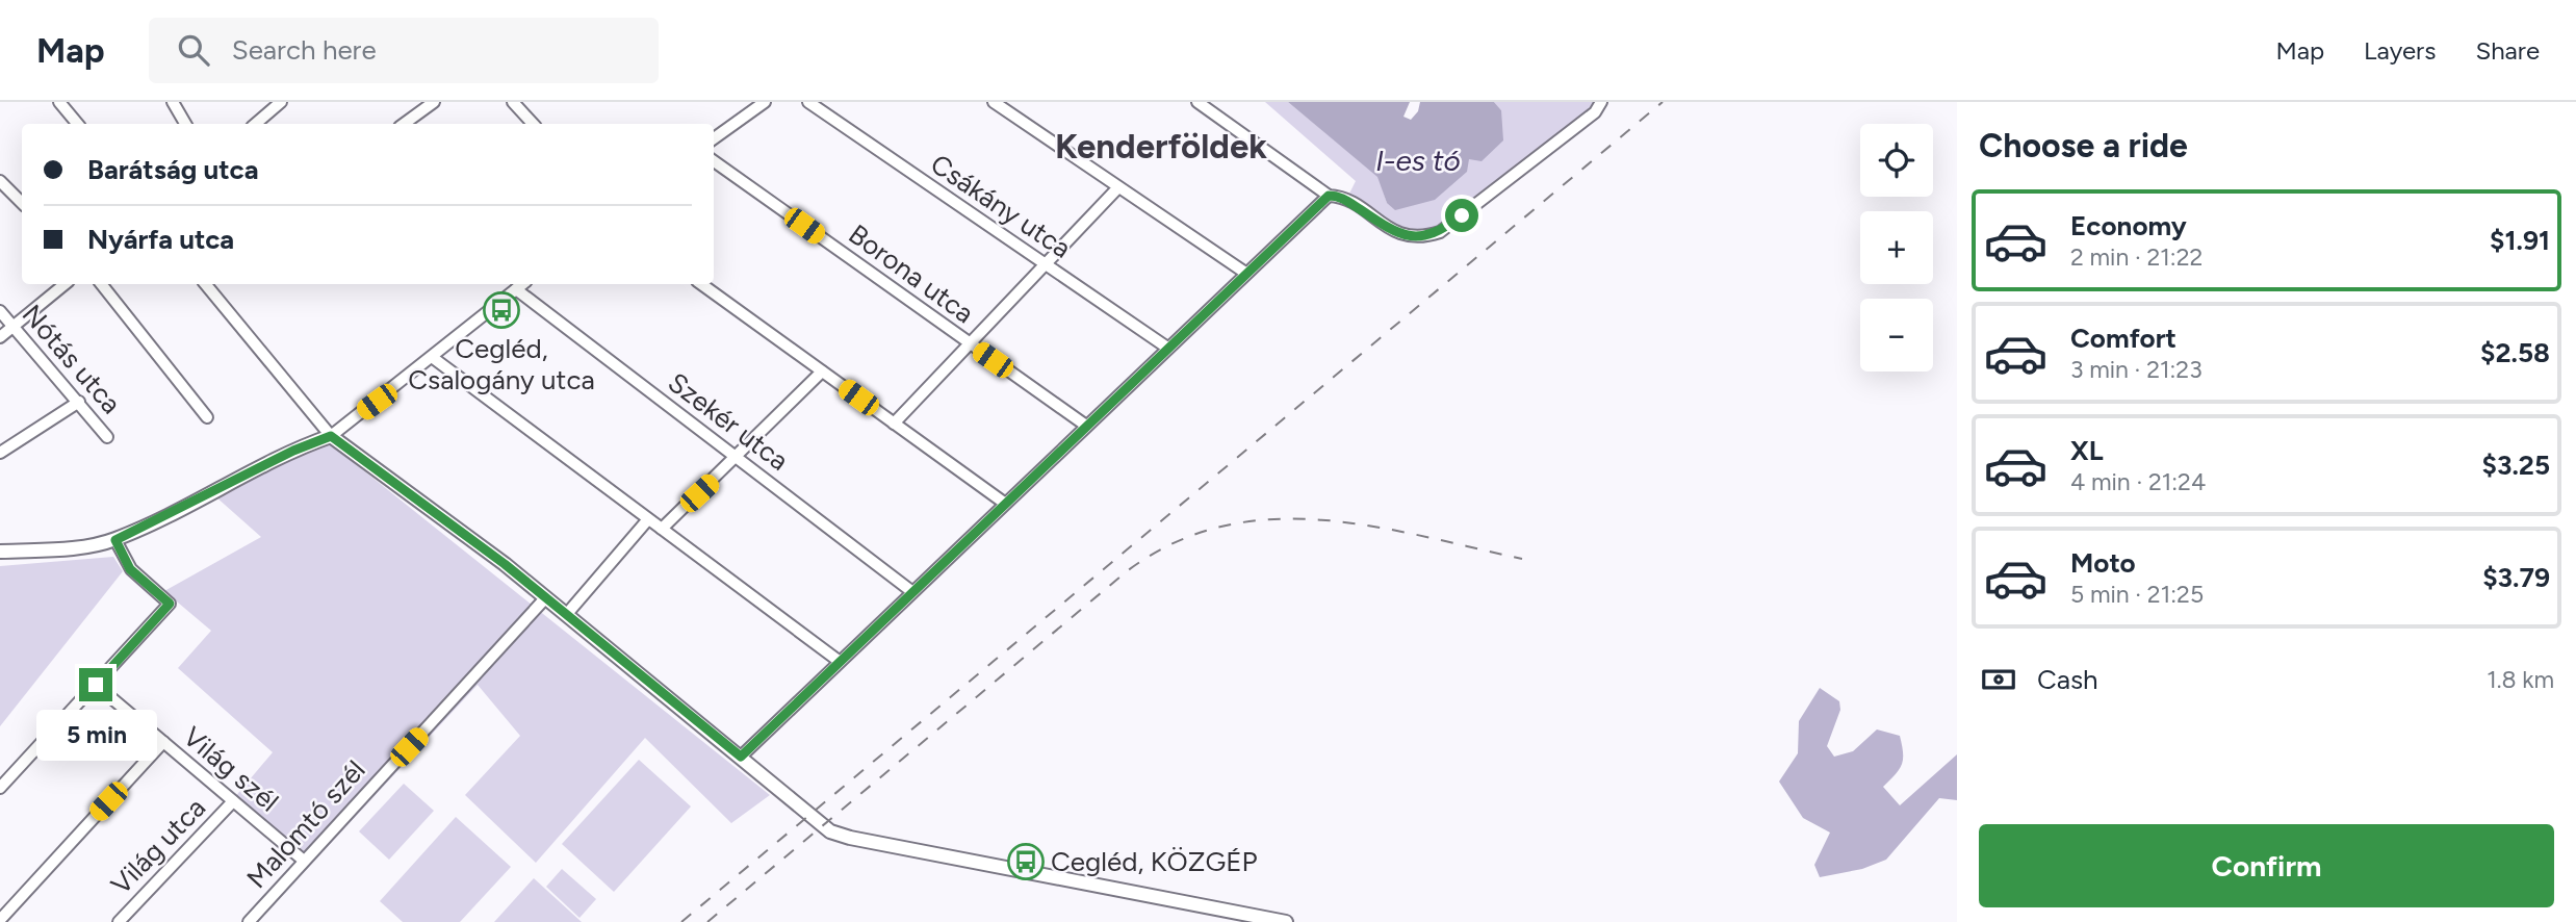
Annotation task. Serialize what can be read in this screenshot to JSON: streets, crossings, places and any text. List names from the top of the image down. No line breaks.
{"streets":{"street":["Csákány utca","Borona utca","Nótás utca","Szekér utca","Világ szél","Malomtó szél","Világ utca"]},"crossings":[["Világ szél","Malomtó szél"],["Világ szél","Világ utca"]],"districts":["Kenderföldek"],"water":["I-es tó"],"places":{"bus stop":["Cegléd, Csalogány utca","Cegléd, KÖZGÉP"]},"page":{"header":"Map","search":"Search here","nav":["Map","Layers","Share"],"heading":"Choose a ride","map_buttons":["+","−"],"banner":["Barátság utca","Nyárfa utca"],"list":[{"name":"Economy","note":"2 min · 21:22","value":"$1.91"},{"name":"Comfort","note":"3 min · 21:23","value":"$2.58"},{"name":"XL","note":"4 min · 21:24","value":"$3.25"},{"name":"Moto","note":"5 min · 21:25","value":"$3.79"}],"pay":["Cash","1.8 km"],"bubble":"5 min","buttons":"Confirm"}}
